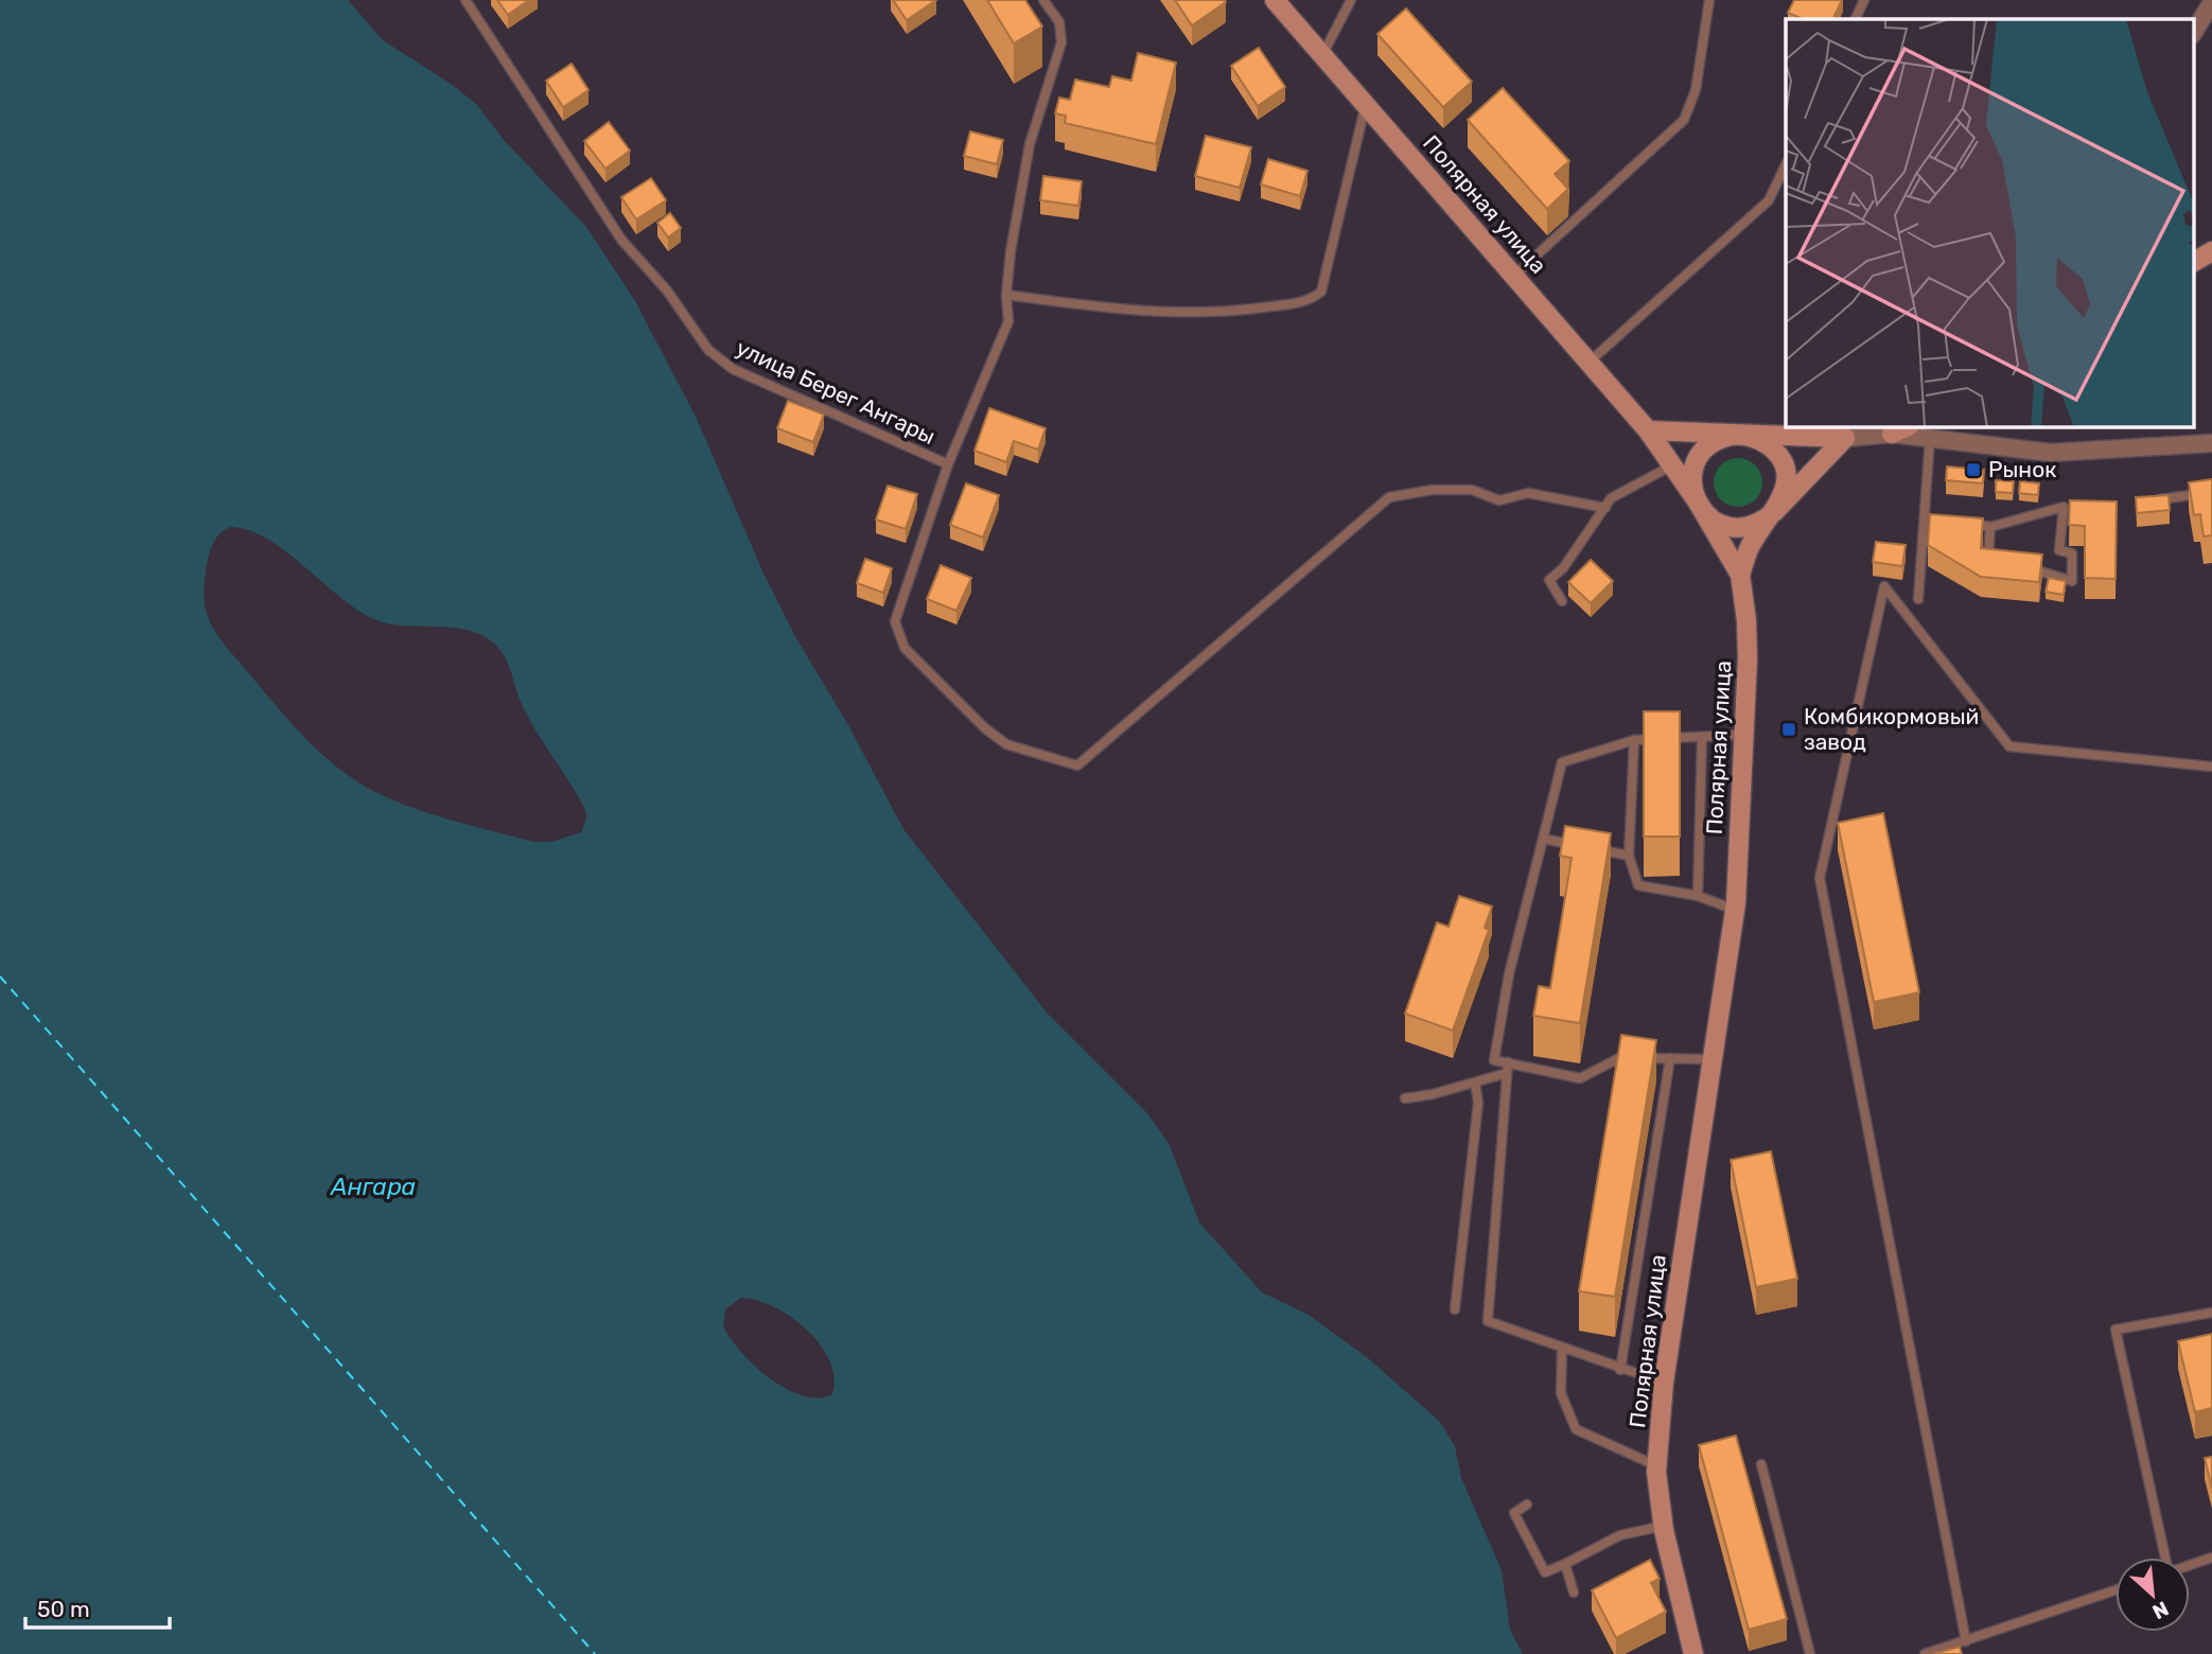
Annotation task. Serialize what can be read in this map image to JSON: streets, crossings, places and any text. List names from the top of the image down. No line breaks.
{"streets":{"main road":["Полярная улица"],"lane":["улица Берег Ангары"]},"water":["Ангара"],"places":{"transit":["Рынок","Комбикормовый завод"]},"scale_bar":"50 m","north":"bottom right"}
